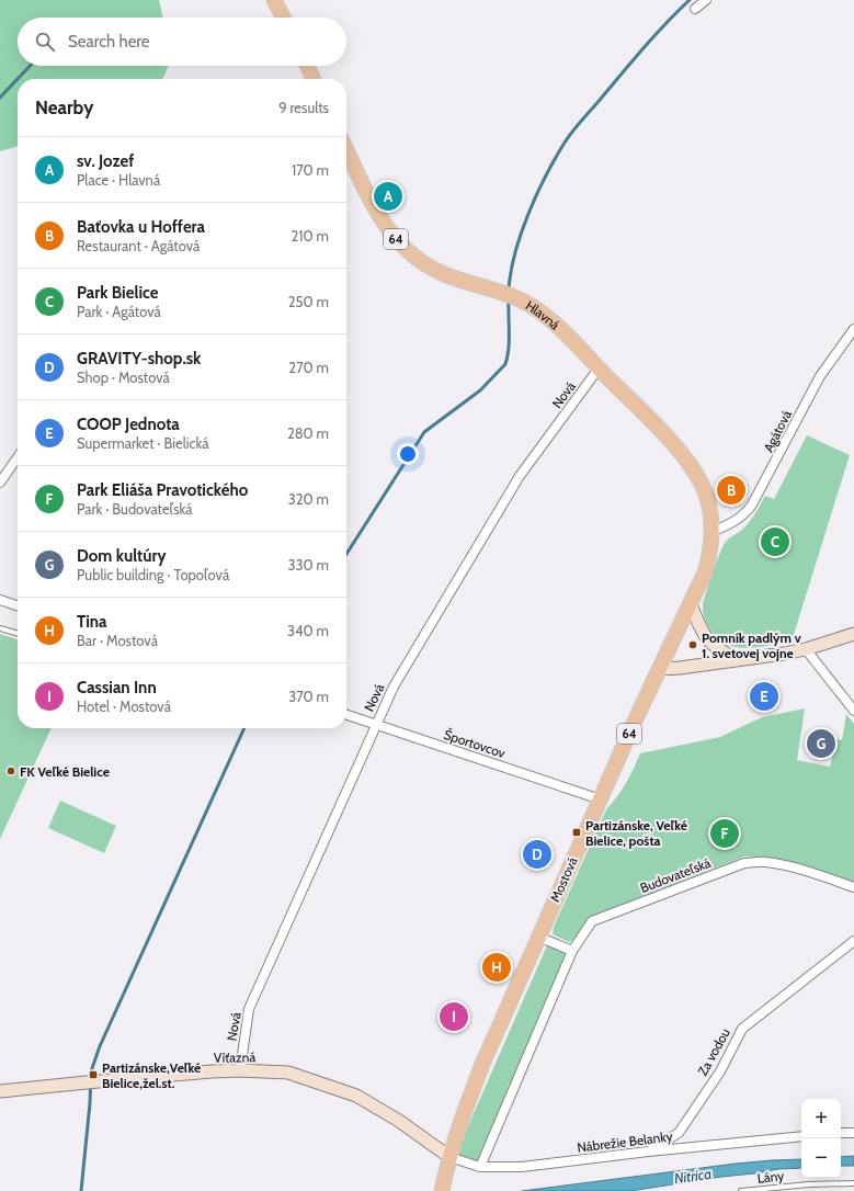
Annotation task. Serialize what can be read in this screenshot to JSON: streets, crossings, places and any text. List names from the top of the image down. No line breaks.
{"streets":{"main road":["64","Hlavná","Mostová","Víťazná"],"street":["Nová","Agátová","Športovcov","Budovateľská","Za vodou","Nábrežie Belanky"],"lane":["Lány"]},"crossings":[["64","Mostová"],["64","Víťazná"],["64","Nábrežie Belanky"],["Hlavná","Nová"],["Hlavná","Agátová"],["Hlavná","Mostová"],["Nová","Športovcov"],["Nová","Víťazná"],["Agátová","Mostová"],["Športovcov","Mostová"],["Budovateľská","Nábrežie Belanky"],["Mostová","Víťazná"],["Mostová","Nábrežie Belanky"],["Za vodou","Nábrežie Belanky"],["Víťazná","Nábrežie Belanky"]],"water":["Nitrica"],"places":{"other":["Pomník padlým v 1. svetovej vojne","FK Veľké Bielice"],"transit":["Partizánske, Veľké Bielice, pošta","Partizánske,Veľké Bielice,žel.st."]},"page":{"search":"Search here","heading":["Nearby","9 results"],"list":[{"mark":"A","name":"sv. Jozef","note":"Place · Hlavná","value":"170 m"},{"mark":"B","name":"Baťovka u Hoffera","note":"Restaurant · Agátová","value":"210 m"},{"mark":"C","name":"Park Bielice","note":"Park · Agátová","value":"250 m"},{"mark":"D","name":"GRAVITY-shop.sk","note":"Shop · Mostová","value":"270 m"},{"mark":"E","name":"COOP Jednota","note":"Supermarket · Bielická","value":"280 m"},{"mark":"F","name":"Park Eliáša Pravotického","note":"Park · Budovateľská","value":"320 m"},{"mark":"G","name":"Dom kultúry","note":"Public building · Topoľová","value":"330 m"},{"mark":"H","name":"Tina","note":"Bar · Mostová","value":"340 m"},{"mark":"I","name":"Cassian Inn","note":"Hotel · Mostová","value":"370 m"}],"pins":["A","B","C","E","G","F","D","H","I"],"map_buttons":["+","−"]}}
